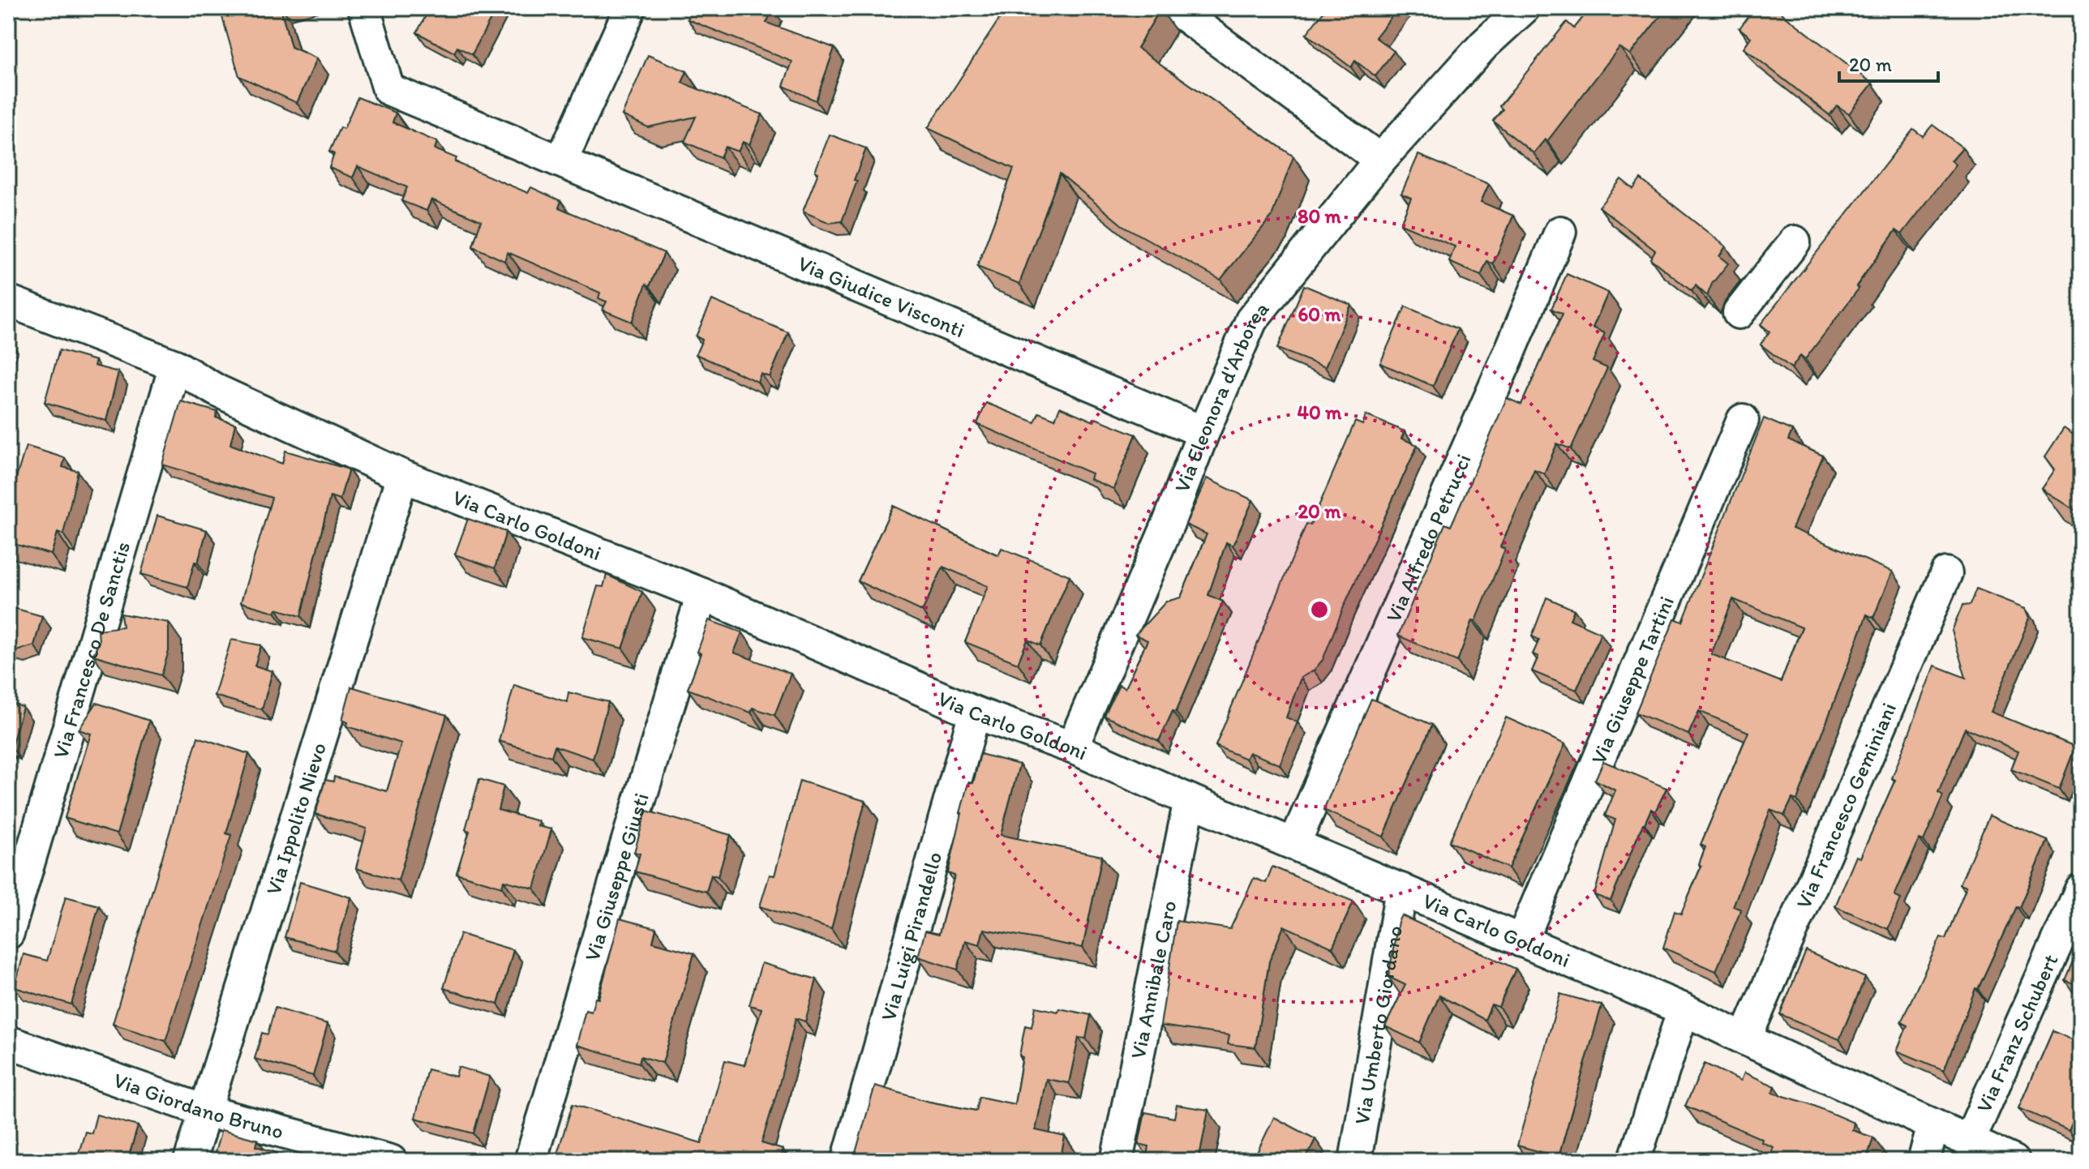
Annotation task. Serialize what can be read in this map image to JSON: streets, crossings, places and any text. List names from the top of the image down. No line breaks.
{"streets":{"street":["Via Giudice Visconti","Via Eleonora d'Arborea","Via Carlo Goldoni","Via Alfredo Petrucci","Via Francesco De Sanctis","Via Giuseppe Tartini","Via Francesco Geminiani","Via Ippolito Nievo","Via Giuseppe Giusti","Via Luigi Pirandello","Via Annibale Caro","Via Umberto Giordano","Via Franz Schubert","Via Giordano Bruno"]},"crossings":[["Via Giudice Visconti","Via Eleonora d'Arborea"],["Via Eleonora d'Arborea","Via Carlo Goldoni"],["Via Carlo Goldoni","Via Alfredo Petrucci"],["Via Carlo Goldoni","Via Francesco De Sanctis"],["Via Carlo Goldoni","Via Giuseppe Tartini"],["Via Carlo Goldoni","Via Francesco Geminiani"],["Via Carlo Goldoni","Via Ippolito Nievo"],["Via Carlo Goldoni","Via Giuseppe Giusti"],["Via Carlo Goldoni","Via Luigi Pirandello"],["Via Carlo Goldoni","Via Annibale Caro"],["Via Carlo Goldoni","Via Umberto Giordano"],["Via Carlo Goldoni","Via Franz Schubert"],["Via Ippolito Nievo","Via Giordano Bruno"]],"scale_bar":"20 m","rings":["80 m","60 m","40 m","20 m"]}
